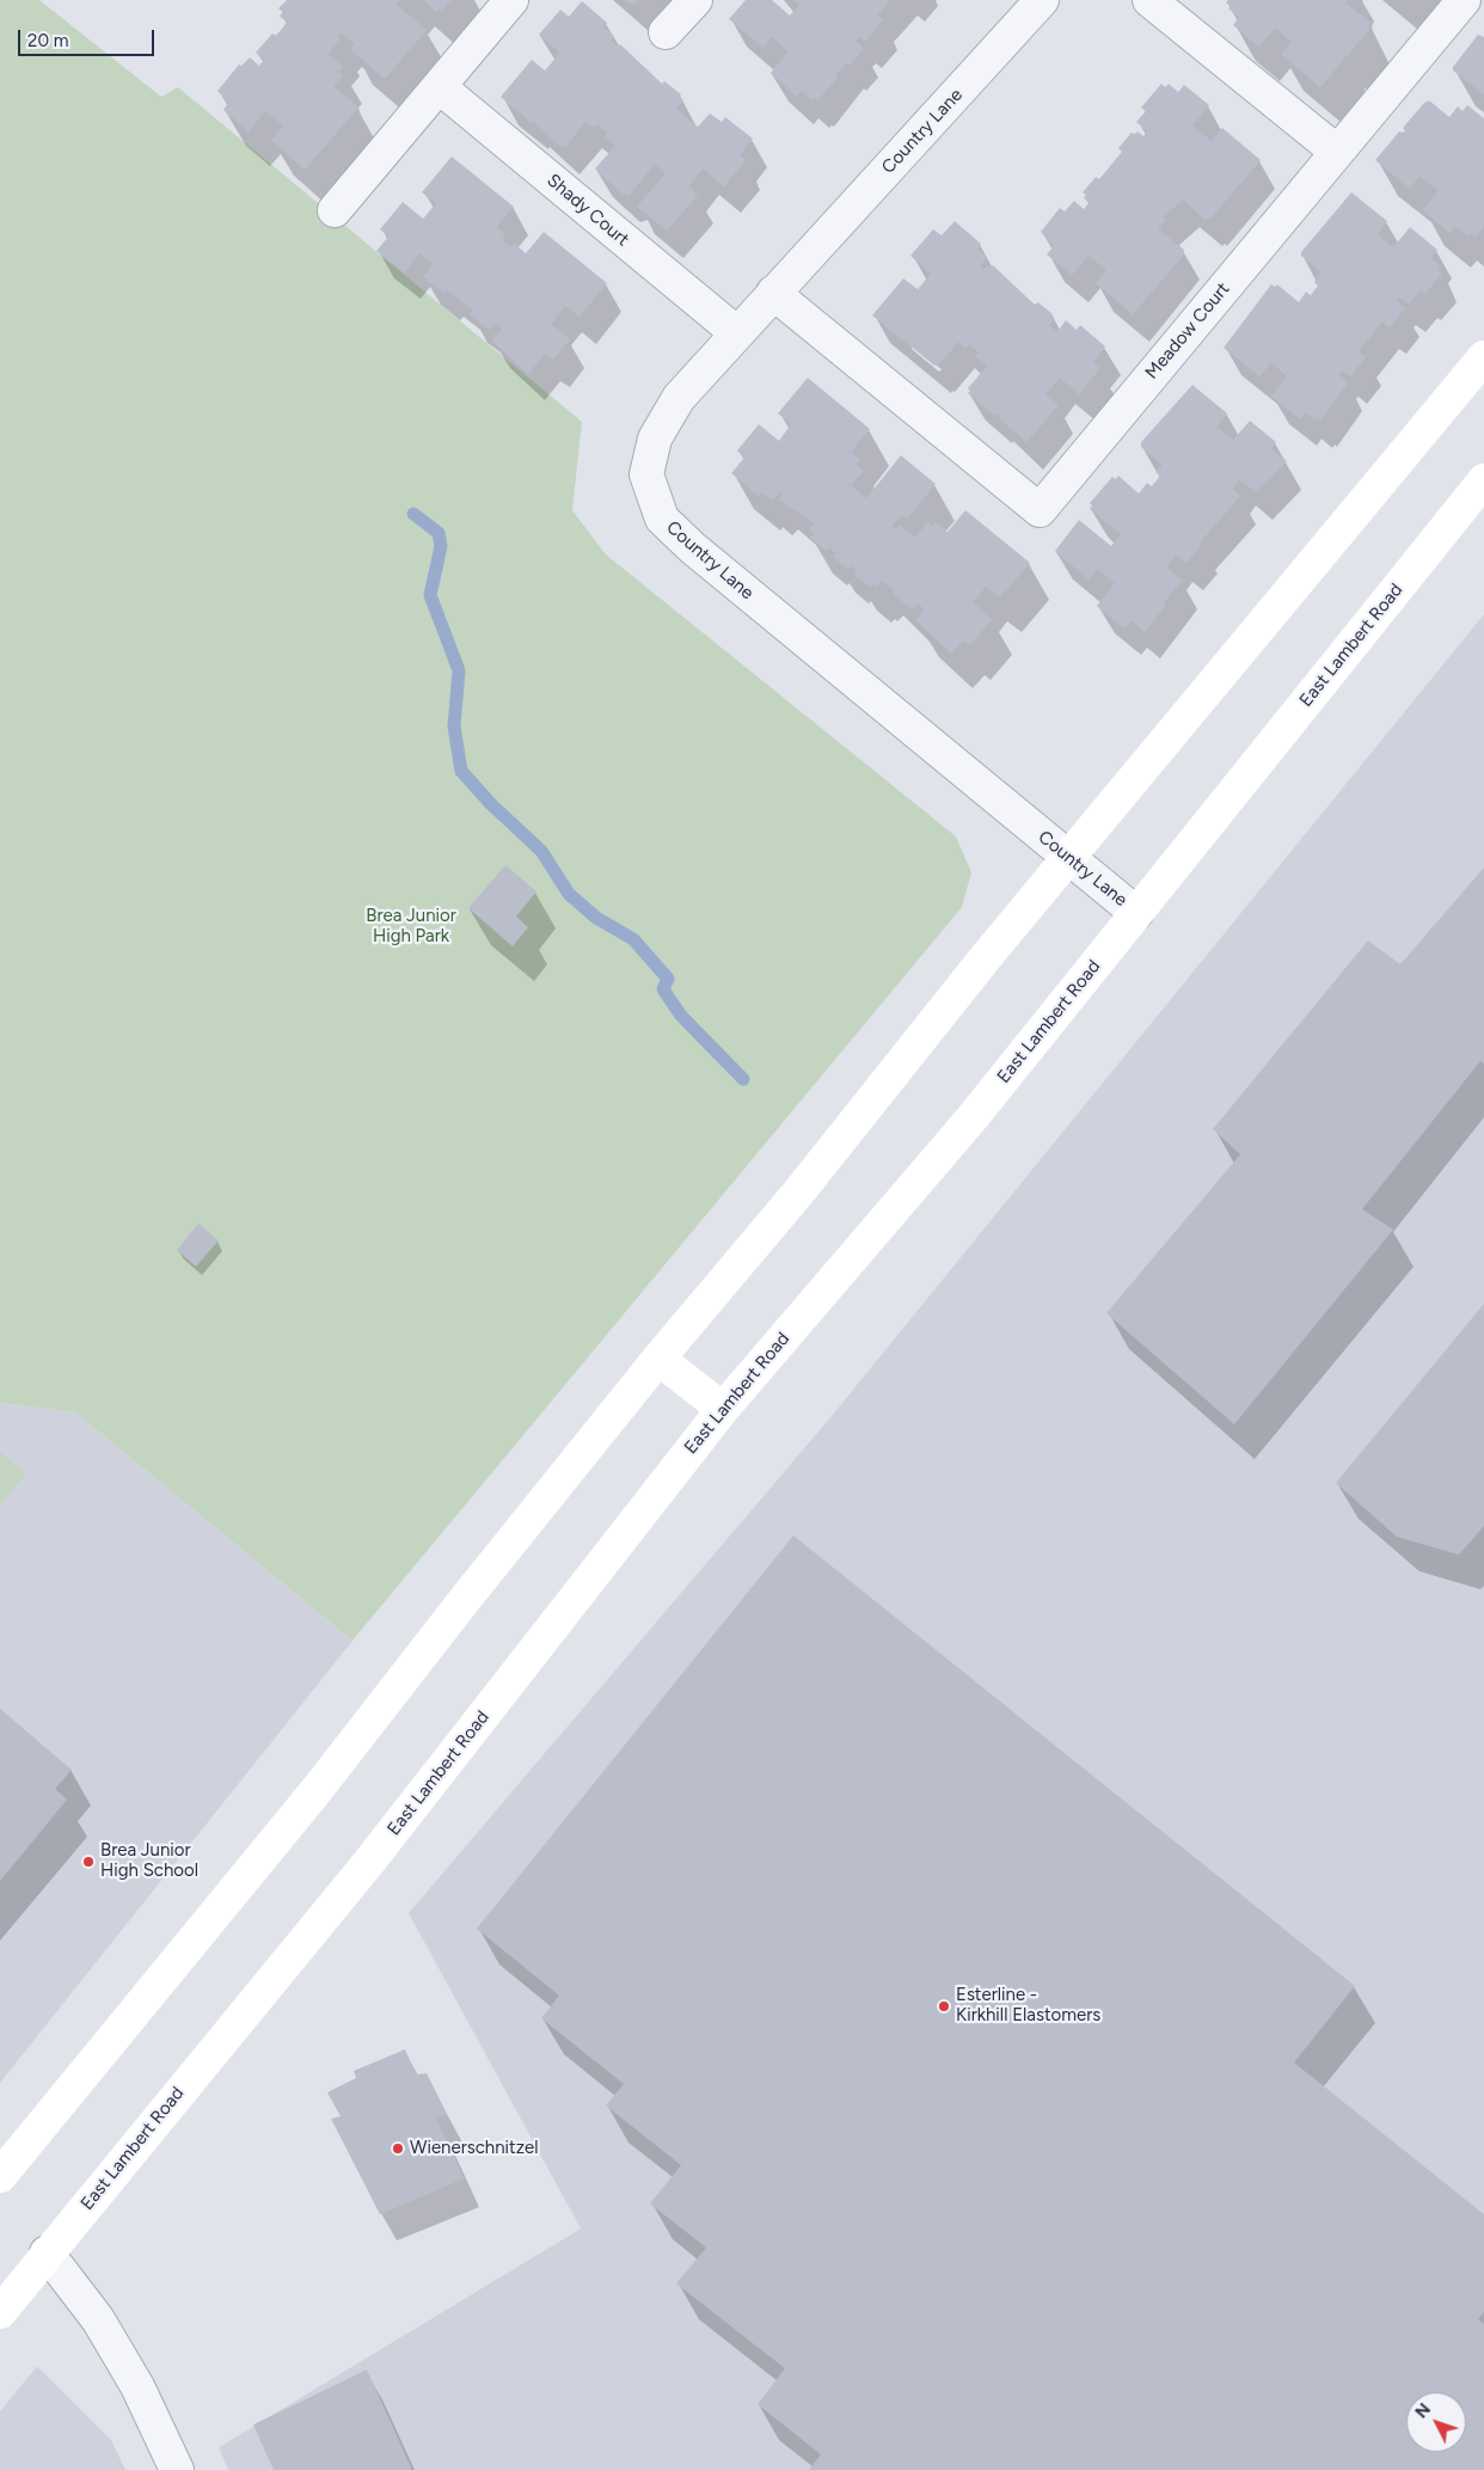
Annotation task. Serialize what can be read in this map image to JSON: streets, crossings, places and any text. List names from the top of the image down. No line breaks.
{"streets":{"main road":["East Lambert Road"],"street":["Country Lane","Shady Court","Meadow Court"]},"crossings":[["Country Lane","Shady Court"],["Country Lane","Meadow Court"],["Country Lane","East Lambert Road"]],"parks":["Brea Junior High Park"],"places":["Brea Junior High School","Esterline - Kirkhill Elastomers","Wienerschnitzel"],"scale_bar":"20 m","north":"top left"}
